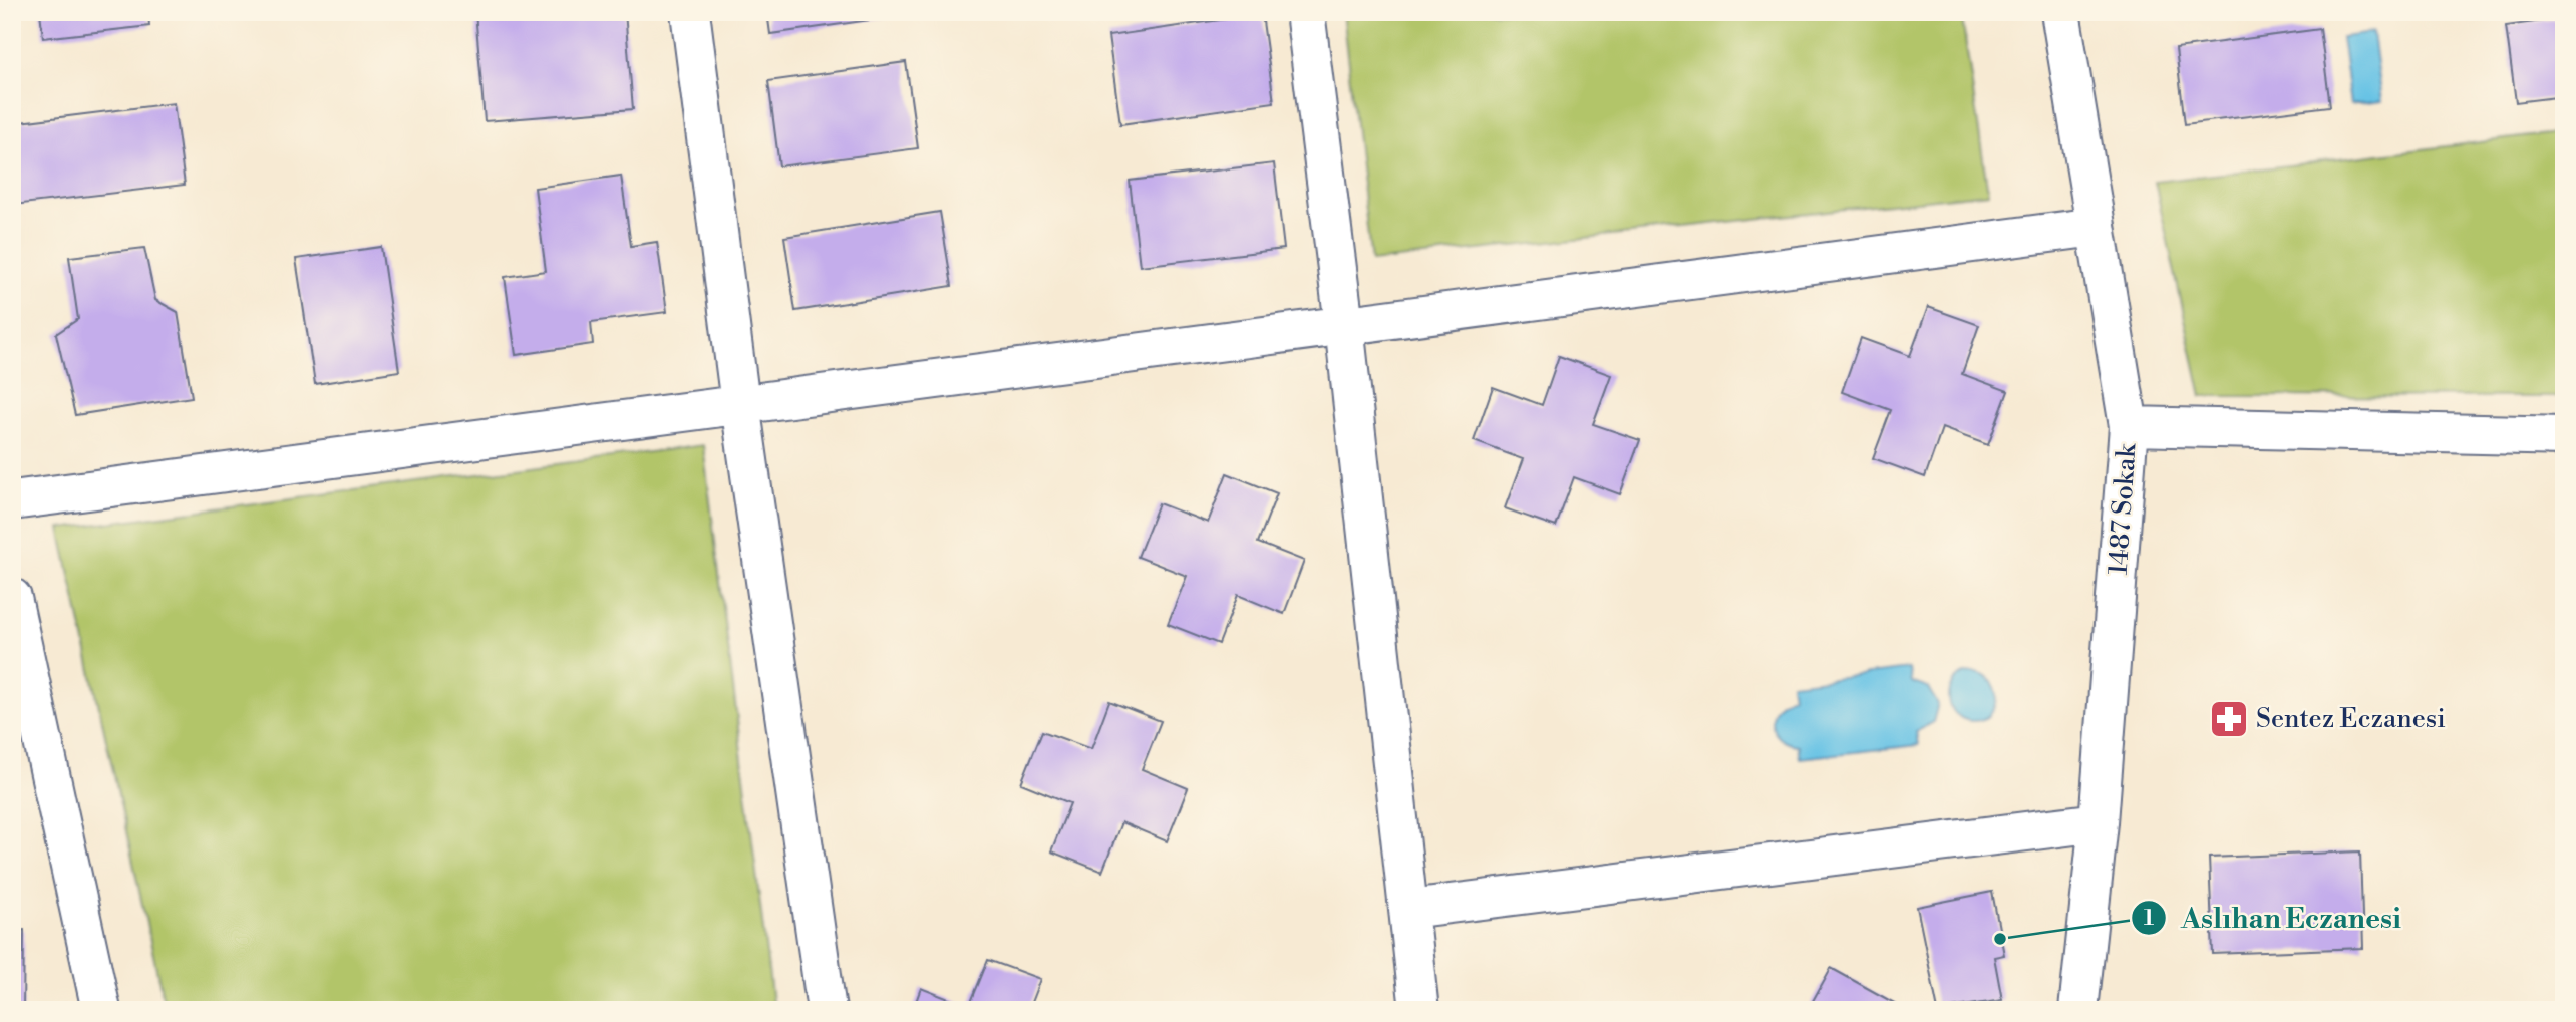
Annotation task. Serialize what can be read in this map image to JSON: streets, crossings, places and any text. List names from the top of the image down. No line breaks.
{"streets":{"street":["1487 Sokak"]},"places":{"pharmacy":["Sentez Eczanesi"],"other":["Aslıhan Eczanesi"]}}
